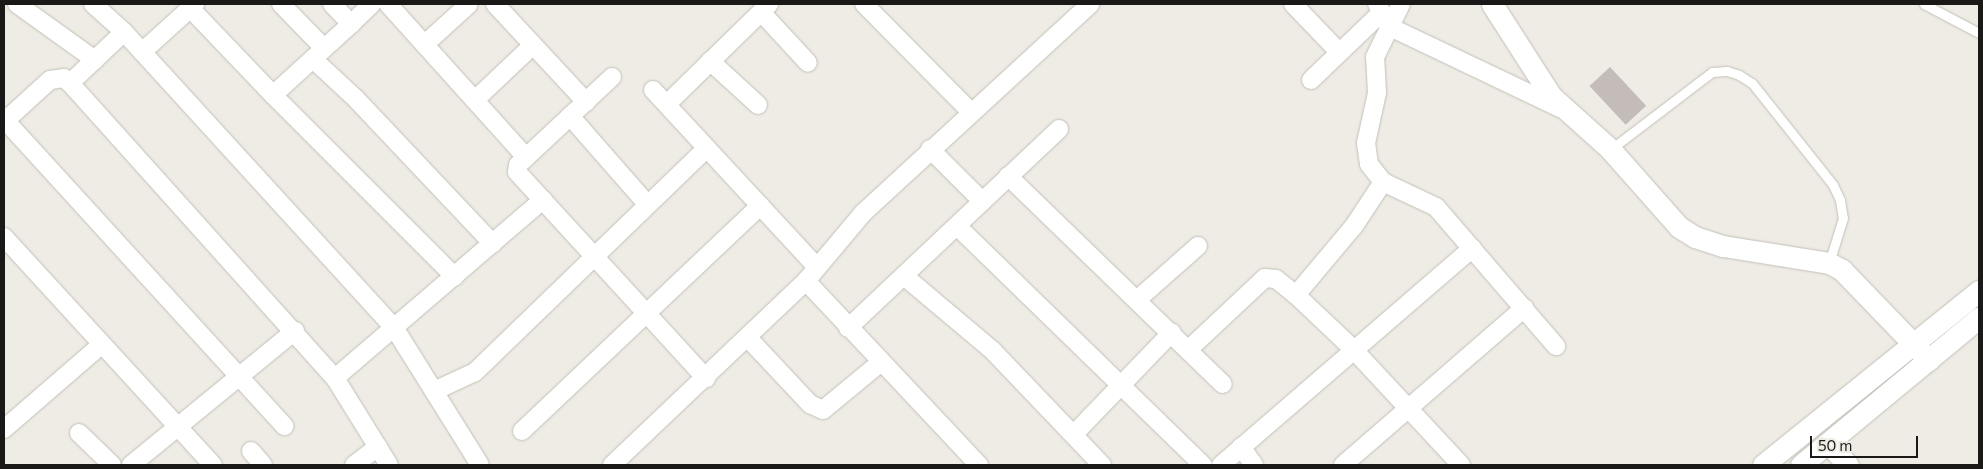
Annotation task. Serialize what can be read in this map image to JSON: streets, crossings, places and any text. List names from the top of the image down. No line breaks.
{"scale_bar":"50 m"}
